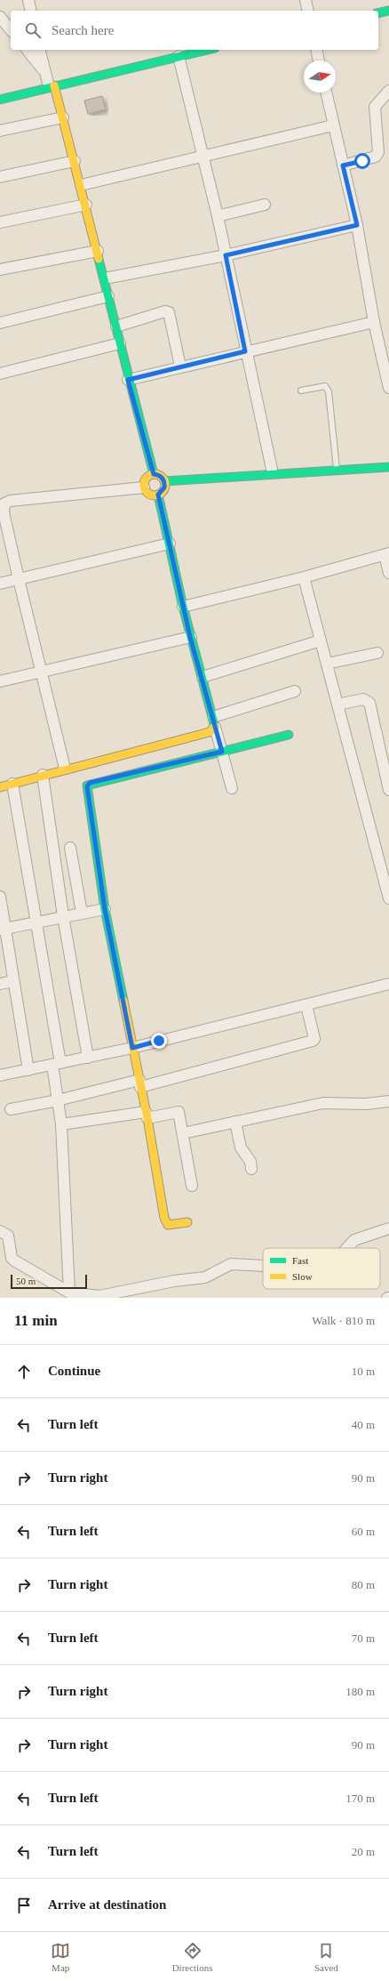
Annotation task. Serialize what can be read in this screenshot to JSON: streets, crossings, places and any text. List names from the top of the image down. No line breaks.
{"legend":["Fast","Slow"],"scale_bar":"50 m","north":"right","page":{"search":"Search here","scale":"50 m","heading":["11 min","Walk · 810 m"],"list":[["Continue","10 m"],["Turn left","40 m"],["Turn right","90 m"],["Turn left","60 m"],["Turn right","80 m"],["Turn left","70 m"],["Turn right","180 m"],["Turn right","90 m"],["Turn left","170 m"],["Turn left","20 m"],"Arrive at destination"],"nav":["Map","Directions","Saved"]}}
